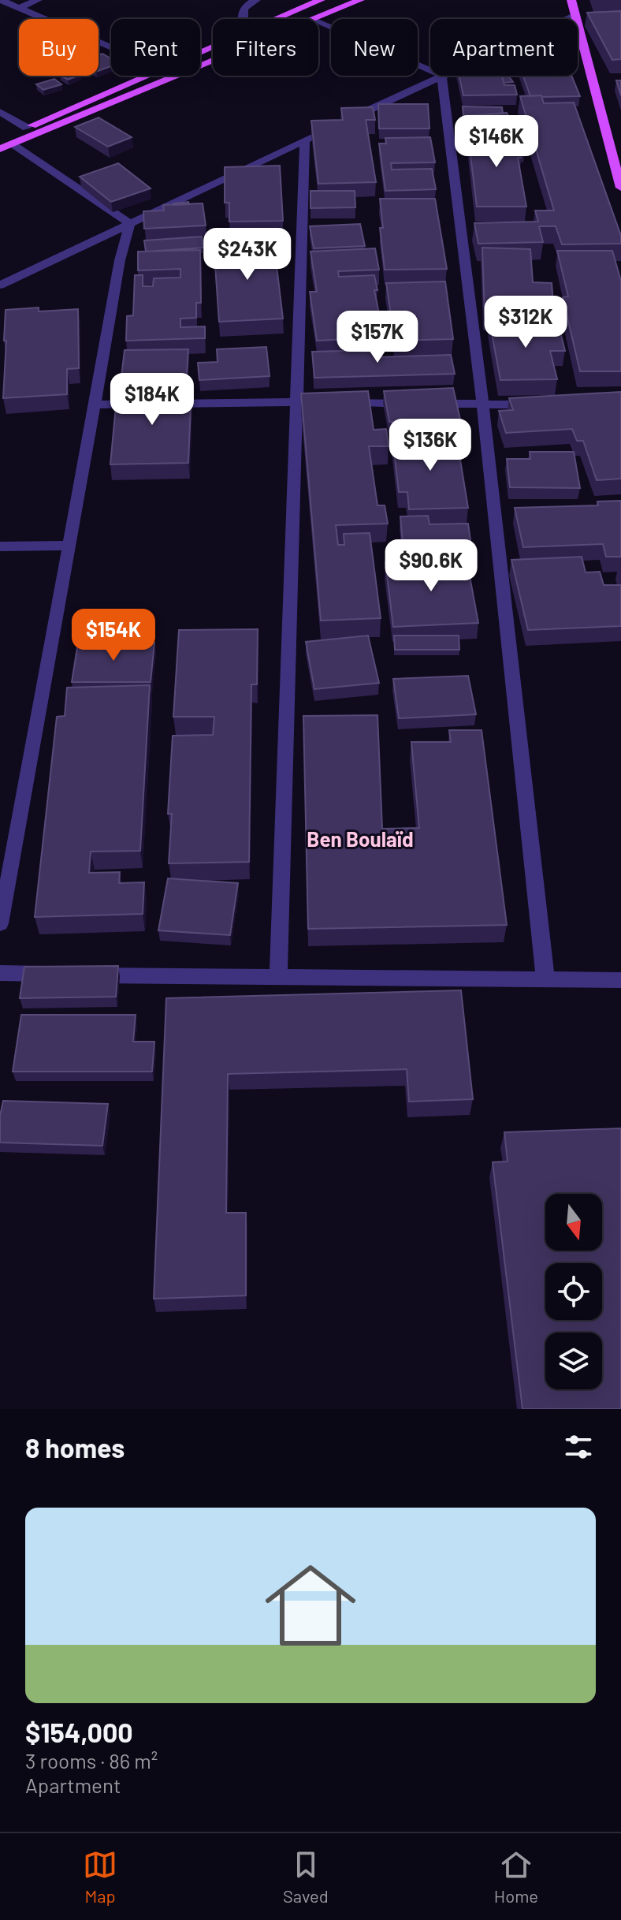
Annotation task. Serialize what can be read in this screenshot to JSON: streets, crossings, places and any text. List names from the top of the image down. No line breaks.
{"districts":["Ben Boulaïd"],"north":"bottom","page":{"chip":["Buy","Rent","Filters","New","Apartment"],"price":["$146K","$243K","$312K","$157K","$184K","$136K","$90.6K","$154K"],"heading":"8 homes","list":[{"name":"$154,000","note":"3 rooms · 86 m² · Apartment"}],"tabs":["Map","Saved","Home"]}}
